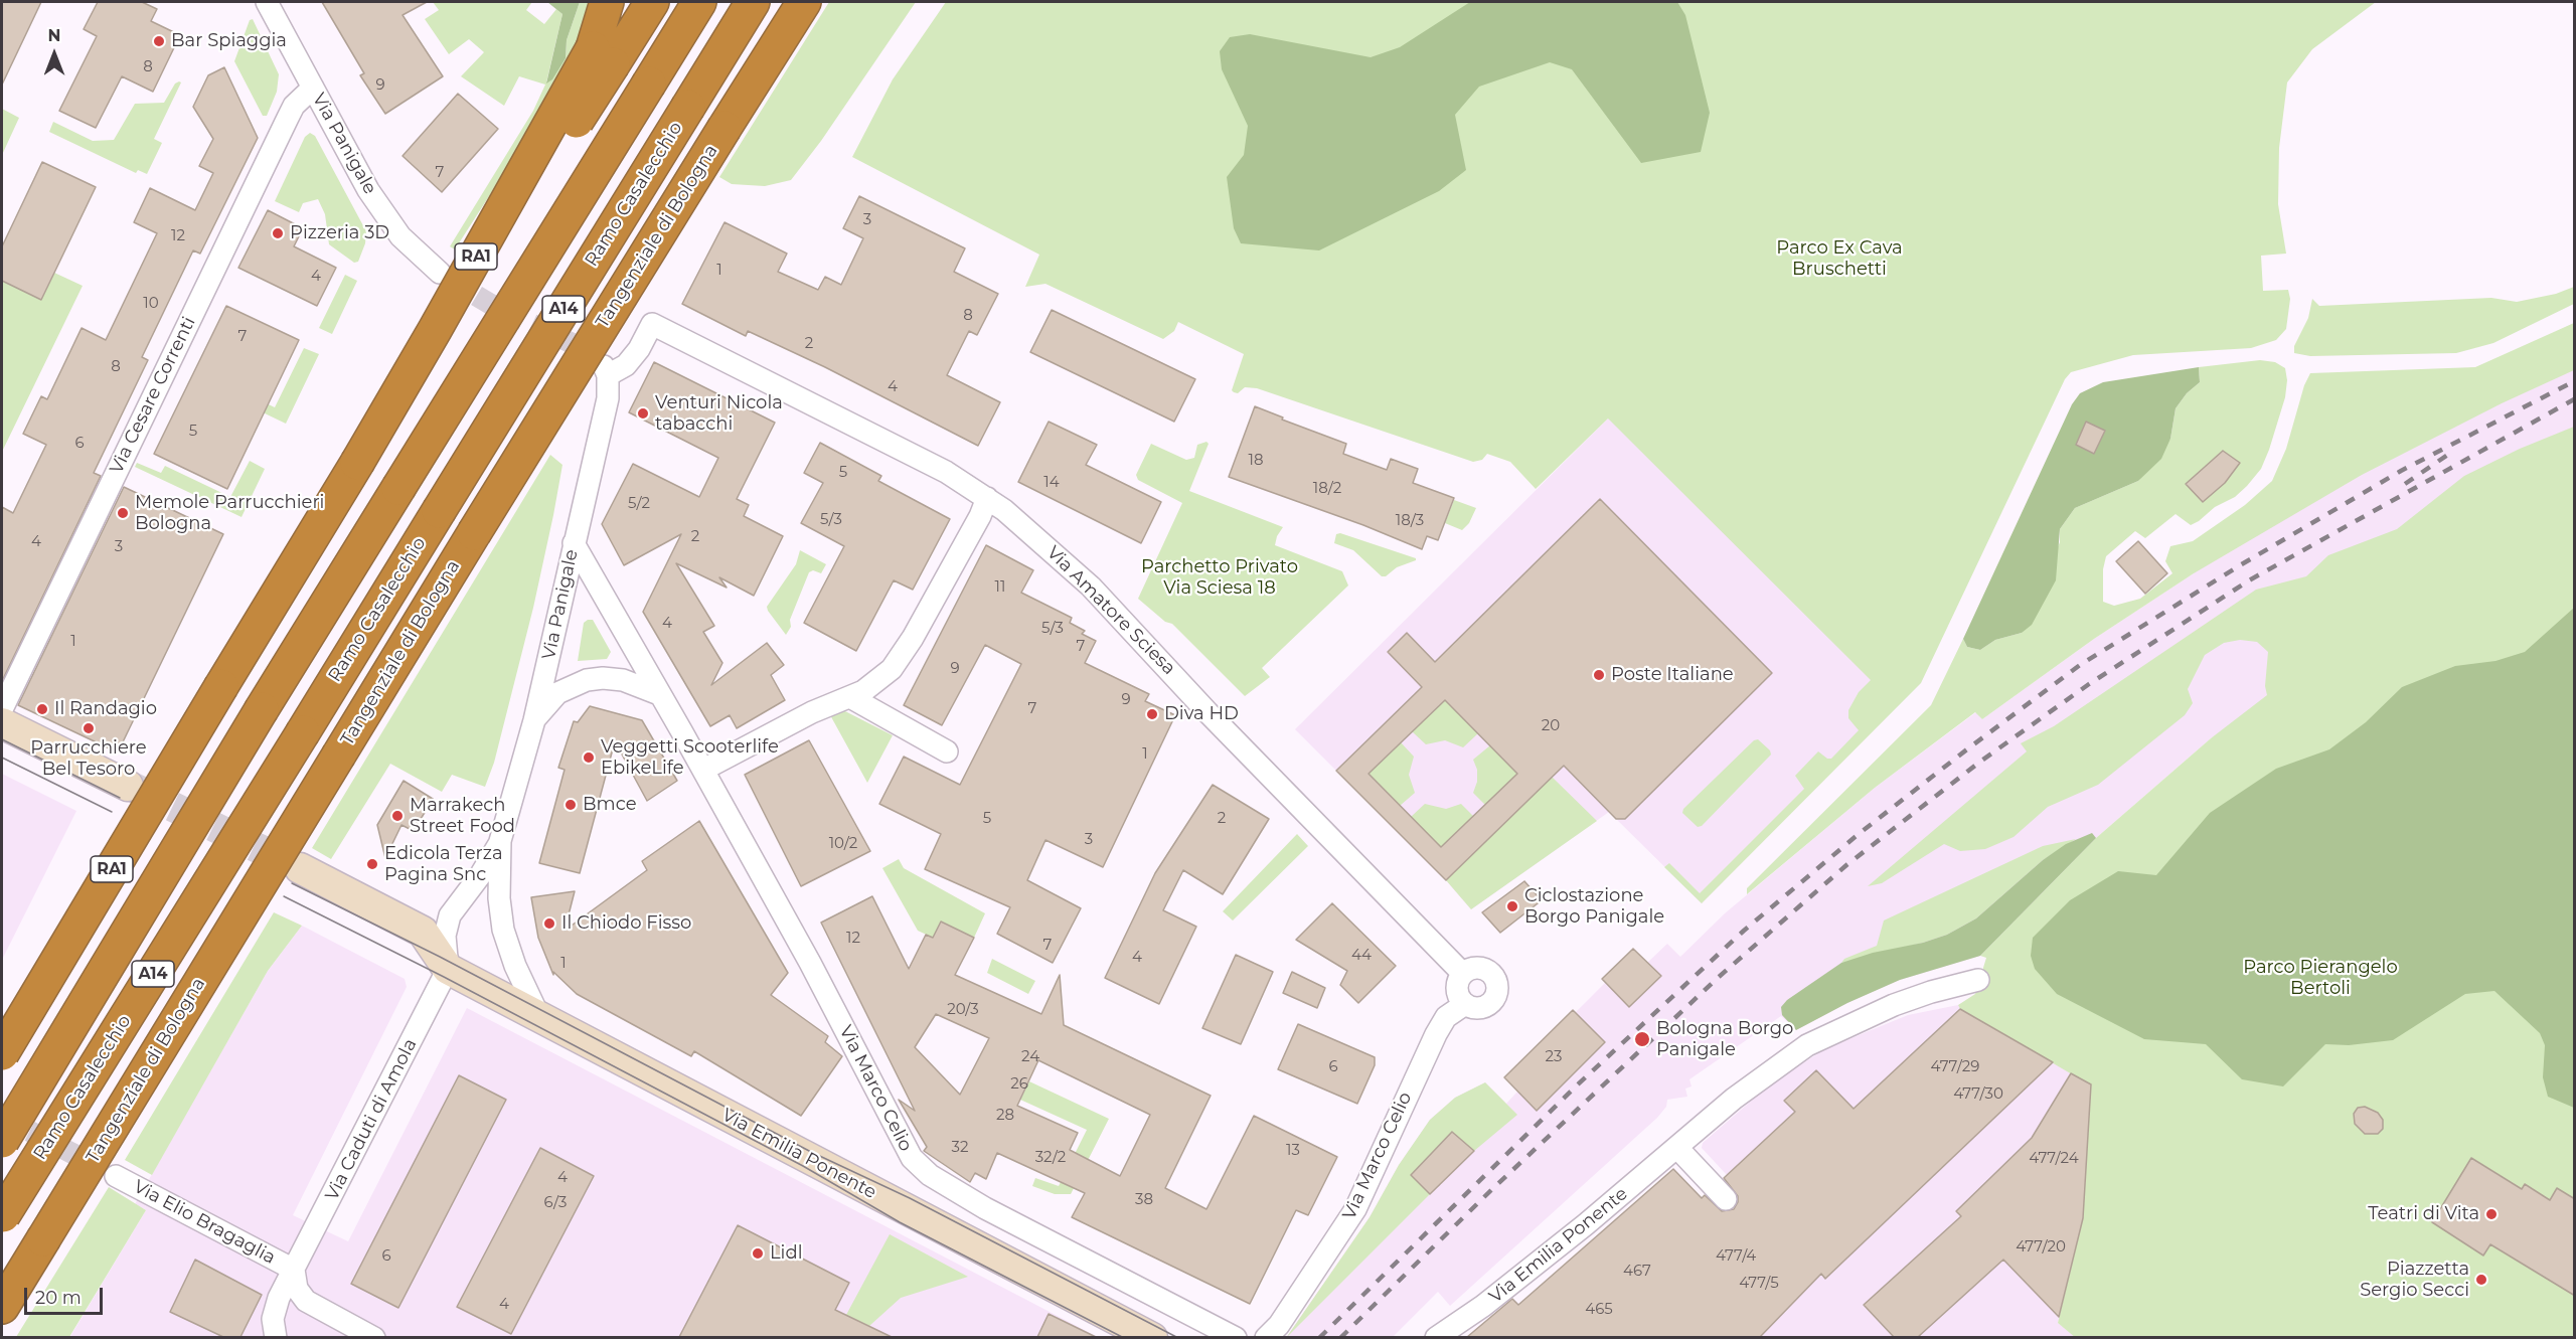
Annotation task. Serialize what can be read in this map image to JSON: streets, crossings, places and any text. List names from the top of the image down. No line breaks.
{"streets":{"highway":["Ramo Casalecchio","Tangenziale di Bologna","RA1","A14"],"main road":["Via Emilia Ponente"],"street":["Via Panigale","Via Cesare Correnti","Via Amatore Sciesa","Via Marco Celio","Via Caduti di Amola","Via Elio Bragaglia"]},"crossings":[["Via Panigale","Via Cesare Correnti"],["Via Panigale","Via Amatore Sciesa"],["Via Panigale","Via Marco Celio"],["Via Panigale","Via Caduti di Amola"],["Via Panigale","Via Emilia Ponente"],["Via Amatore Sciesa","Via Marco Celio"],["Via Caduti di Amola","Via Emilia Ponente"],["Via Caduti di Amola","Via Elio Bragaglia"]],"parks":["Parco Ex Cava Bruschetti","Parchetto Privato Via Sciesa 18","Parco Pierangelo Bertoli"],"places":["Bar Spiaggia","Pizzeria 3D","Venturi Nicola tabacchi","Memole Parrucchieri Bologna","Poste Italiane","Il Randagio","Diva HD","Parrucchiere Bel Tesoro","Veggetti Scooterlife EbikeLife","Bmce","Marrakech Street Food","Edicola Terza Pagina Snc","Ciclostazione Borgo Panigale","Il Chiodo Fisso","Bologna Borgo Panigale","Teatri di Vita","Lidl","Piazzetta Sergio Secci"],"house_numbers":["8","9","7","3","12","1","4","10","8","7","2","8","4","5","6","18","5","14","18/2","5/2","5/3","18/3","2","4","3","11","4","5/3","1","7","9","9","7","20","1","5","2","3","10/2","12","7","44","4","1","20/3","24","23","6","477/29","26","477/30","28","32","13","32/2","477/24","4","38","6/3","477/20","6","477/4","467","477/5","4","465"],"scale_bar":"20 m","north":"top"}
